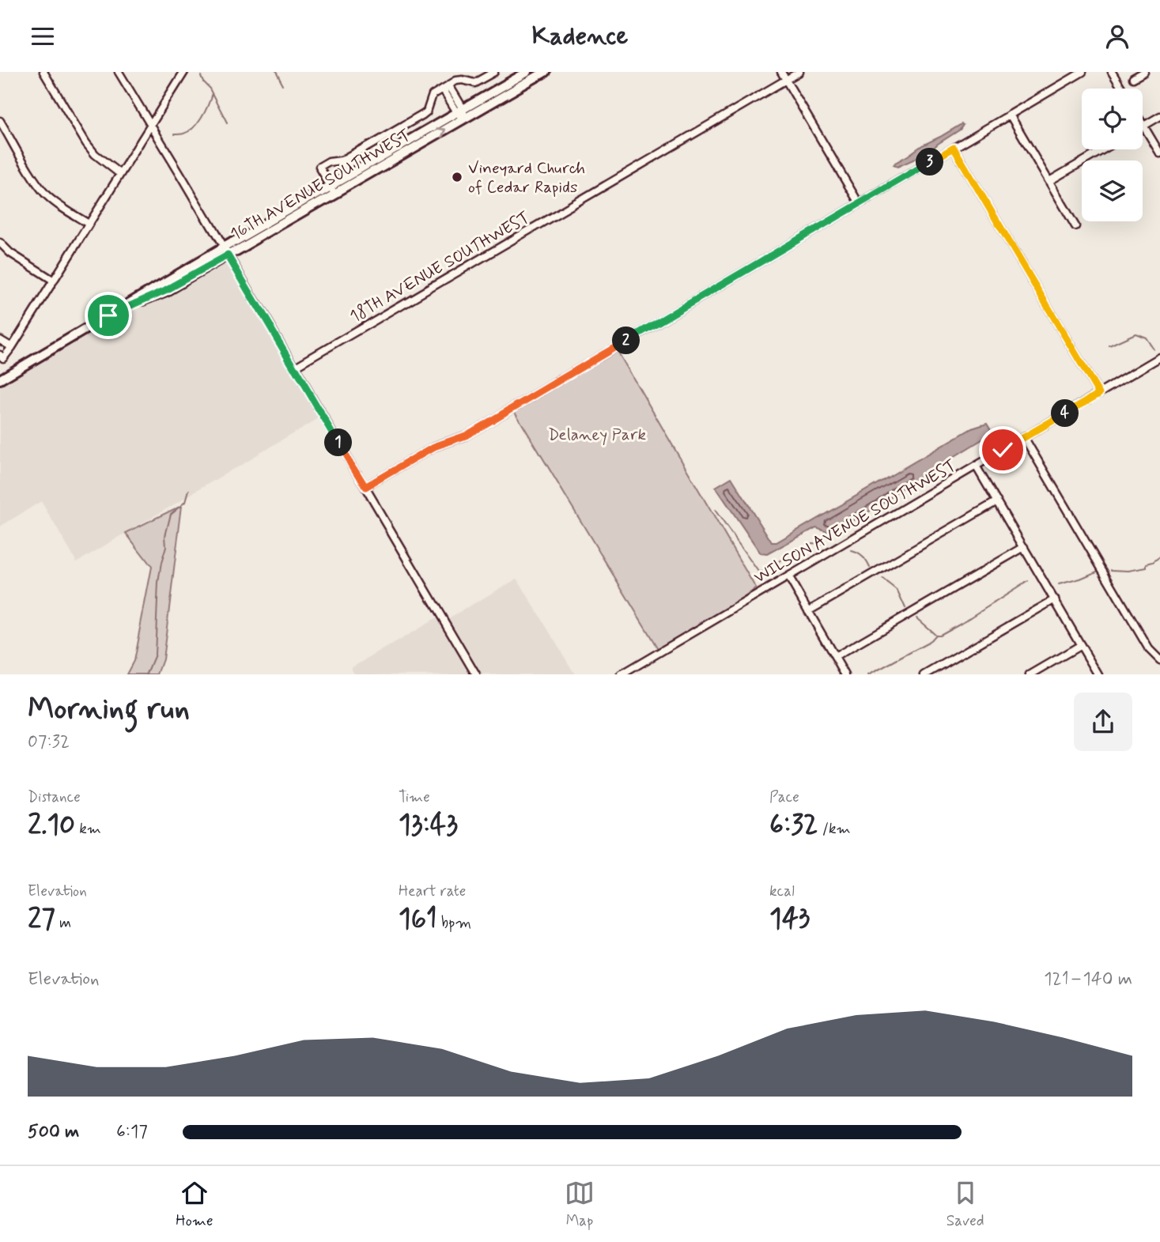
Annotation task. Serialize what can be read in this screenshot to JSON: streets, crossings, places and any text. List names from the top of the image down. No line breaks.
{"streets":{"main road":["16TH AVENUE SOUTHWEST"],"street":["18TH AVENUE SOUTHWEST","WILSON AVENUE SOUTHWEST"]},"parks":["Delaney Park"],"places":["Vineyard Church of Cedar Rapids"],"page":{"header":"Kadence","pins":["3","2","4","1"],"heading":["Morning run","07:32"],"stats":[["Distance","2.10 km"],["Time","13:43"],["Pace","6:32 /km"],["Elevation","27 m"],["Heart rate","161 bpm"],["kcal","143"]],"chart":["Elevation","121–140 m"],"list":[{"name":"500 m","note":"6:17"}],"tabs":["Home","Map","Saved"]}}
